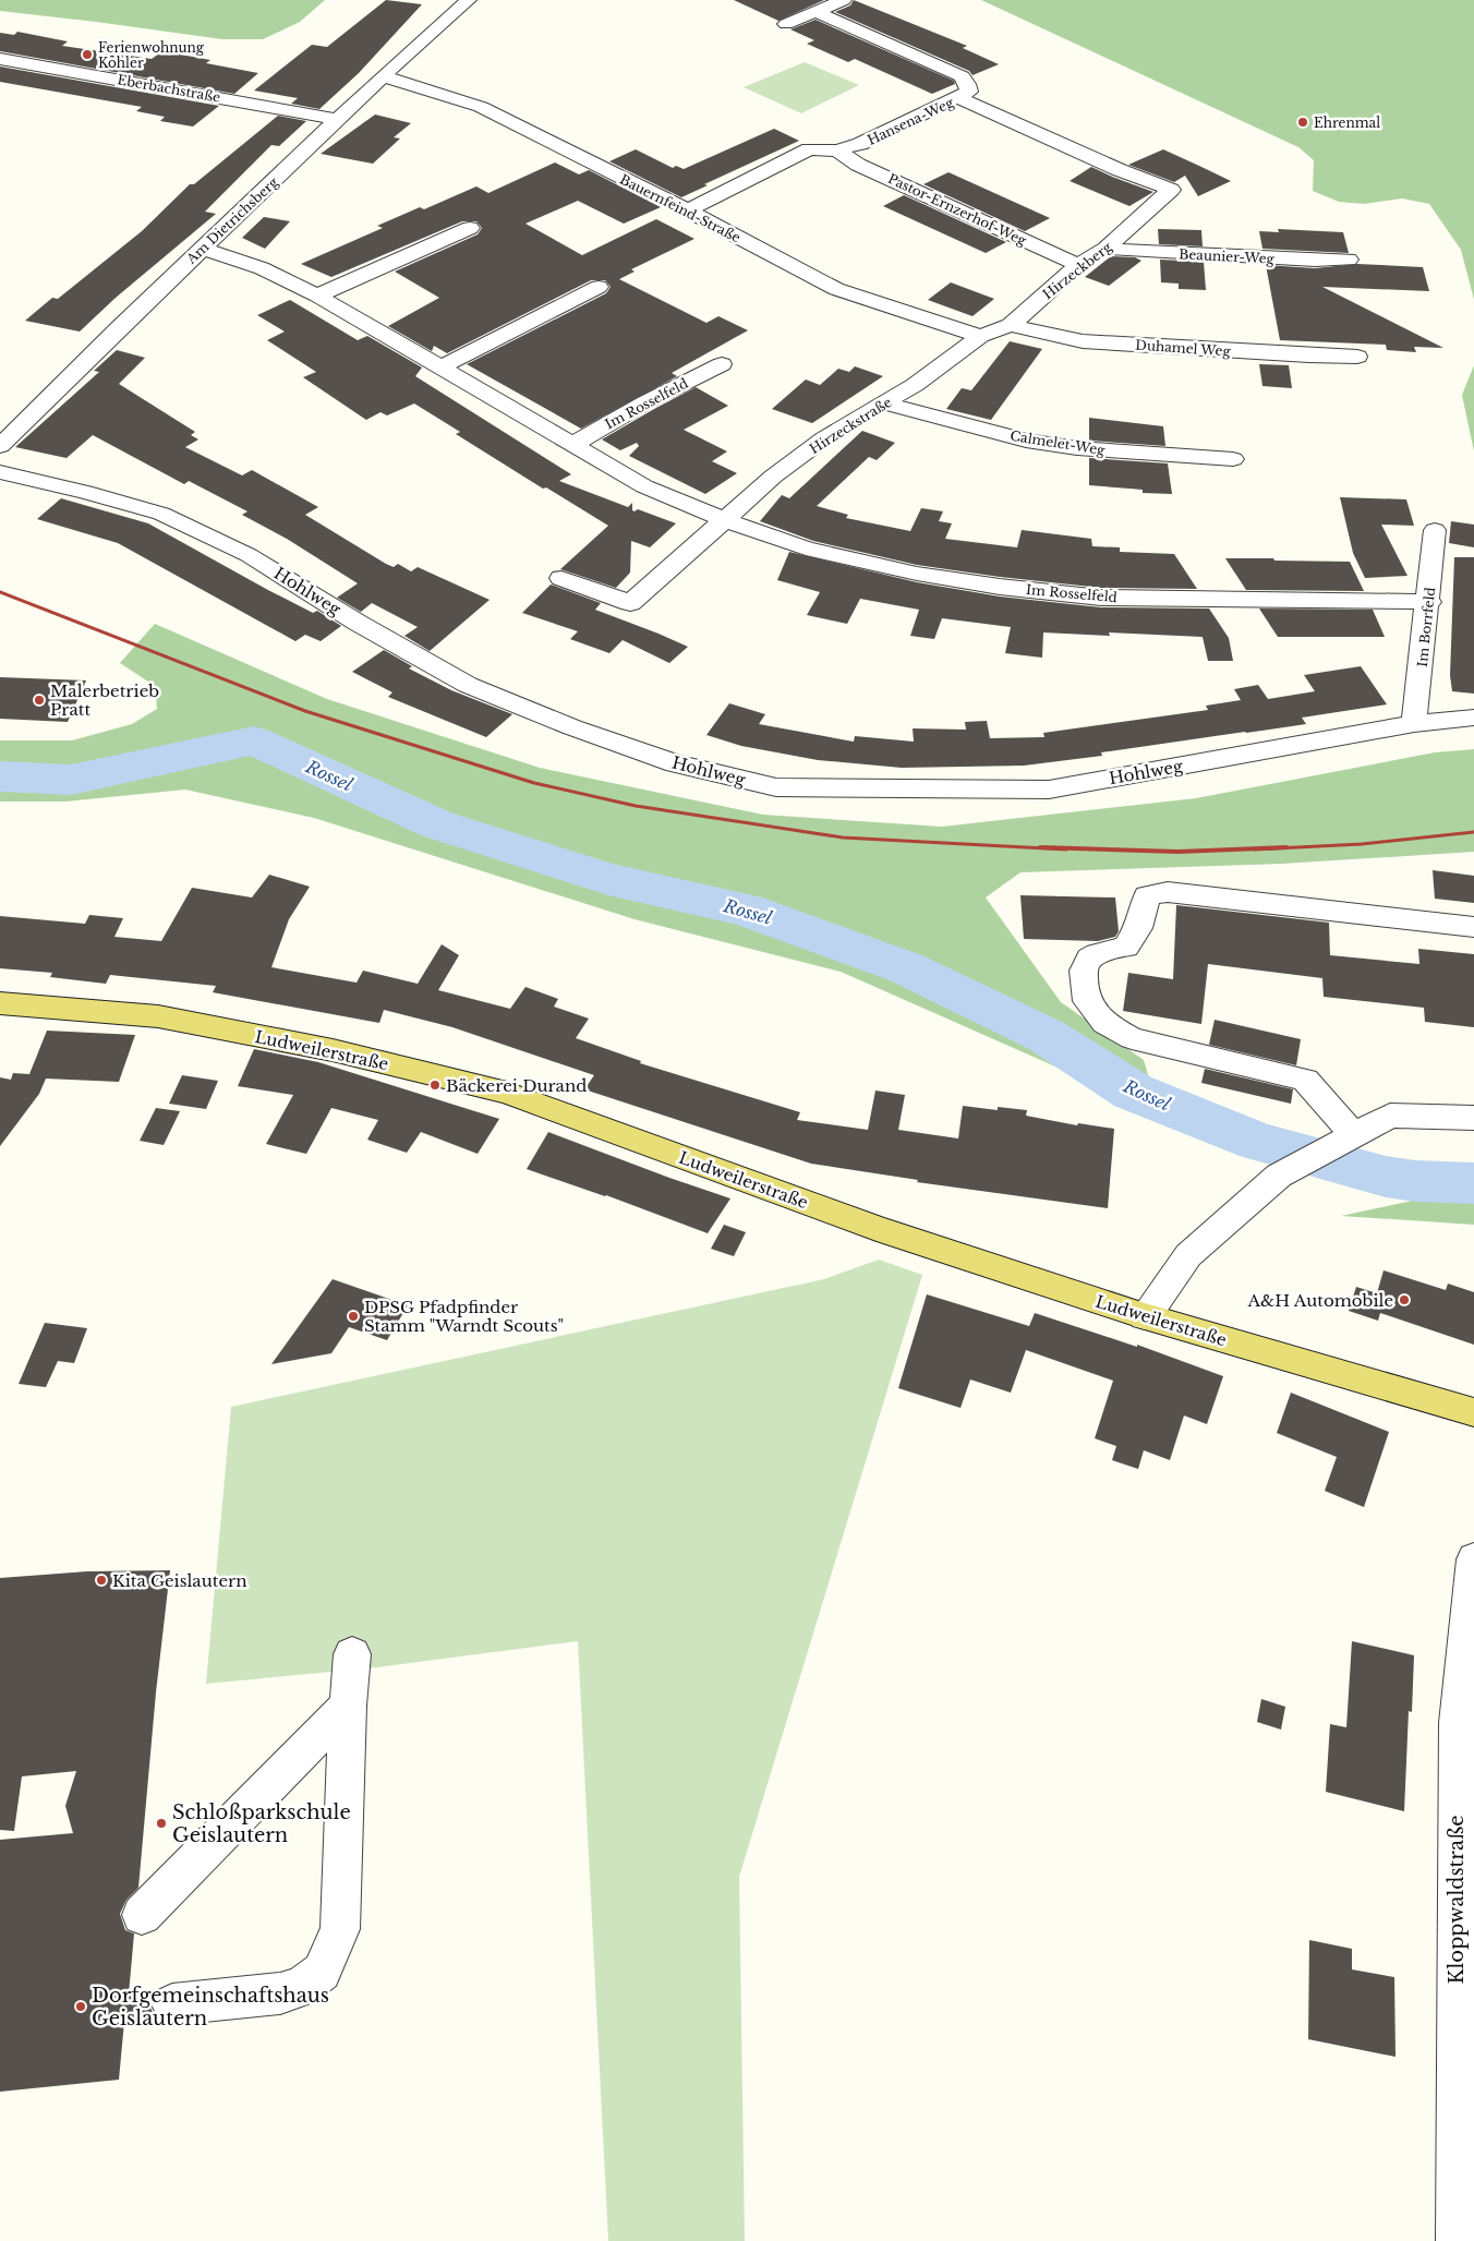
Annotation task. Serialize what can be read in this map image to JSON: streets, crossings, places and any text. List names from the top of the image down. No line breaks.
{"streets":{"main road":["Ludweilerstraße"],"street":["Eberbachstraße","Hansena-Weg","Bauernfeind-Straße","Pastor-Ernzerhof-Weg","Am Dietrichsberg","Beaunier-Weg","Hirzeckberg","Duhamel Weg","Im Rosselfeld","Hirzeckstraße","Calmelet-Weg","Hohlweg","Im Borrfeld","Kloppwaldstraße"]},"crossings":[["Eberbachstraße","Am Dietrichsberg"],["Hansena-Weg","Bauernfeind-Straße"],["Hansena-Weg","Pastor-Ernzerhof-Weg"],["Hansena-Weg","Hirzeckberg"],["Bauernfeind-Straße","Am Dietrichsberg"],["Bauernfeind-Straße","Hirzeckberg"],["Bauernfeind-Straße","Hirzeckstraße"],["Pastor-Ernzerhof-Weg","Hirzeckberg"],["Am Dietrichsberg","Im Rosselfeld"],["Beaunier-Weg","Hirzeckberg"],["Hirzeckberg","Duhamel Weg"],["Hirzeckberg","Hirzeckstraße"],["Im Rosselfeld","Hirzeckstraße"],["Im Rosselfeld","Im Borrfeld"],["Hirzeckstraße","Calmelet-Weg"],["Hohlweg","Im Borrfeld"]],"water":["Rossel"],"places":["Ferienwohnung Köhler","Ehrenmal","Malerbetrieb Pratt","Bäckerei Durand","A&H Automobile","DPSG Pfadpfinder Stamm \"Warndt Scouts\"","Kita Geislautern","Schloßparkschule Geislautern","Dorfgemeinschaftshaus Geislautern"]}
